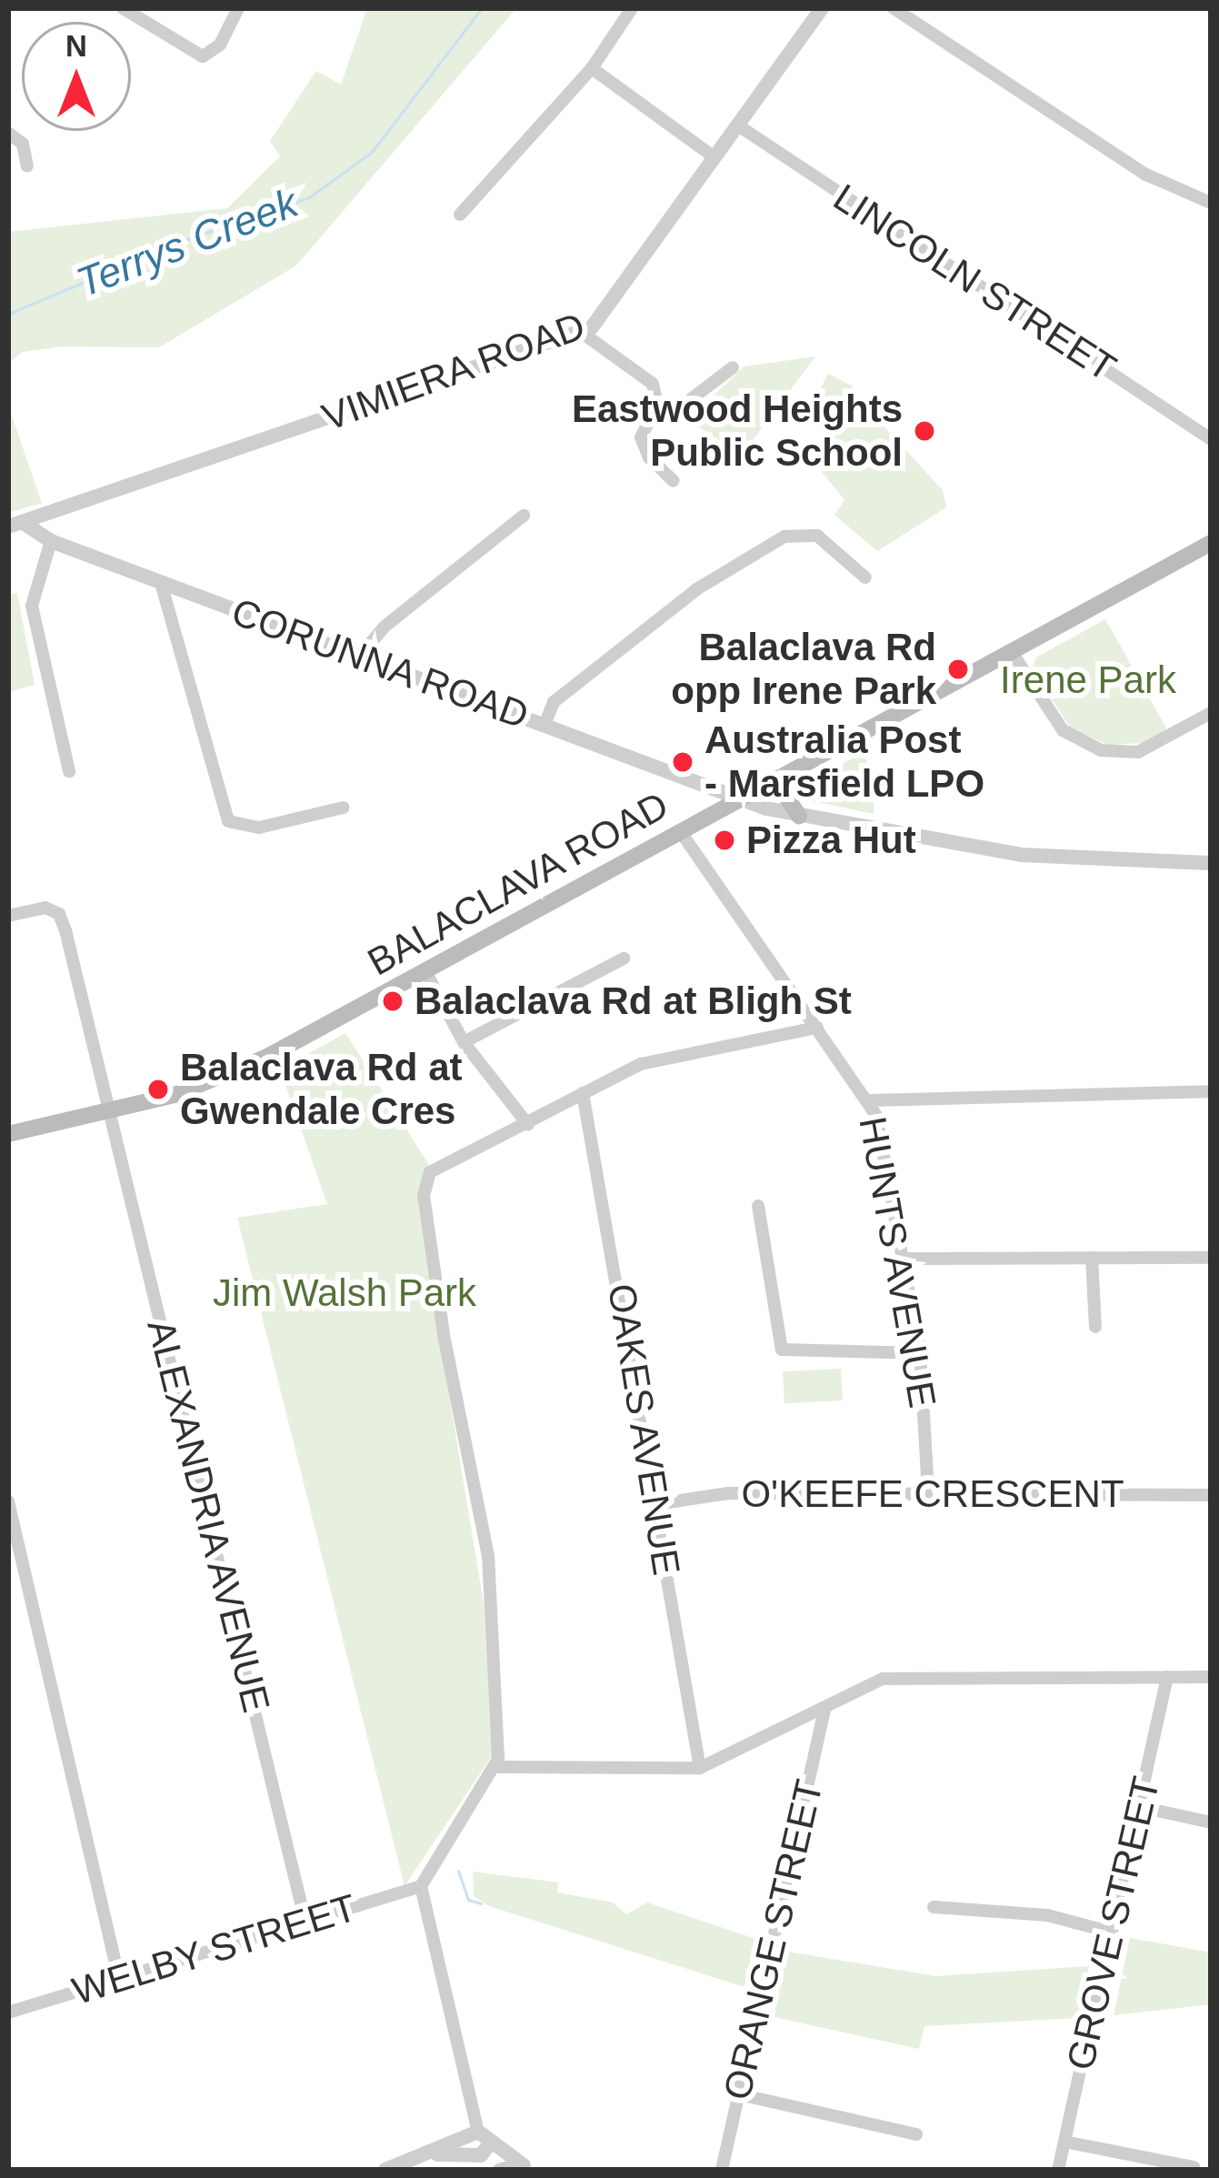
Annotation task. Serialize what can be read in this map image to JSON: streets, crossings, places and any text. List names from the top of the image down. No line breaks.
{"streets":{"main road":["BALACLAVA ROAD"],"street":["LINCOLN STREET","VIMIERA ROAD","CORUNNA ROAD","HUNTS AVENUE","OAKES AVENUE","O'KEEFE CRESCENT","ALEXANDRIA AVENUE","GROVE STREET","ORANGE STREET","WELBY STREET"]},"crossings":[["LINCOLN STREET","VIMIERA ROAD"],["VIMIERA ROAD","CORUNNA ROAD"],["CORUNNA ROAD","BALACLAVA ROAD"],["BALACLAVA ROAD","HUNTS AVENUE"],["BALACLAVA ROAD","ALEXANDRIA AVENUE"],["HUNTS AVENUE","O'KEEFE CRESCENT"],["OAKES AVENUE","O'KEEFE CRESCENT"],["ALEXANDRIA AVENUE","WELBY STREET"]],"water":["Terrys Creek"],"parks":["Irene Park","Jim Walsh Park"],"places":["Eastwood Heights Public School","Balaclava Rd opp Irene Park","Australia Post - Marsfield LPO","Pizza Hut","Balaclava Rd at Bligh St","Balaclava Rd at Gwendale Cres"],"north":"top"}
